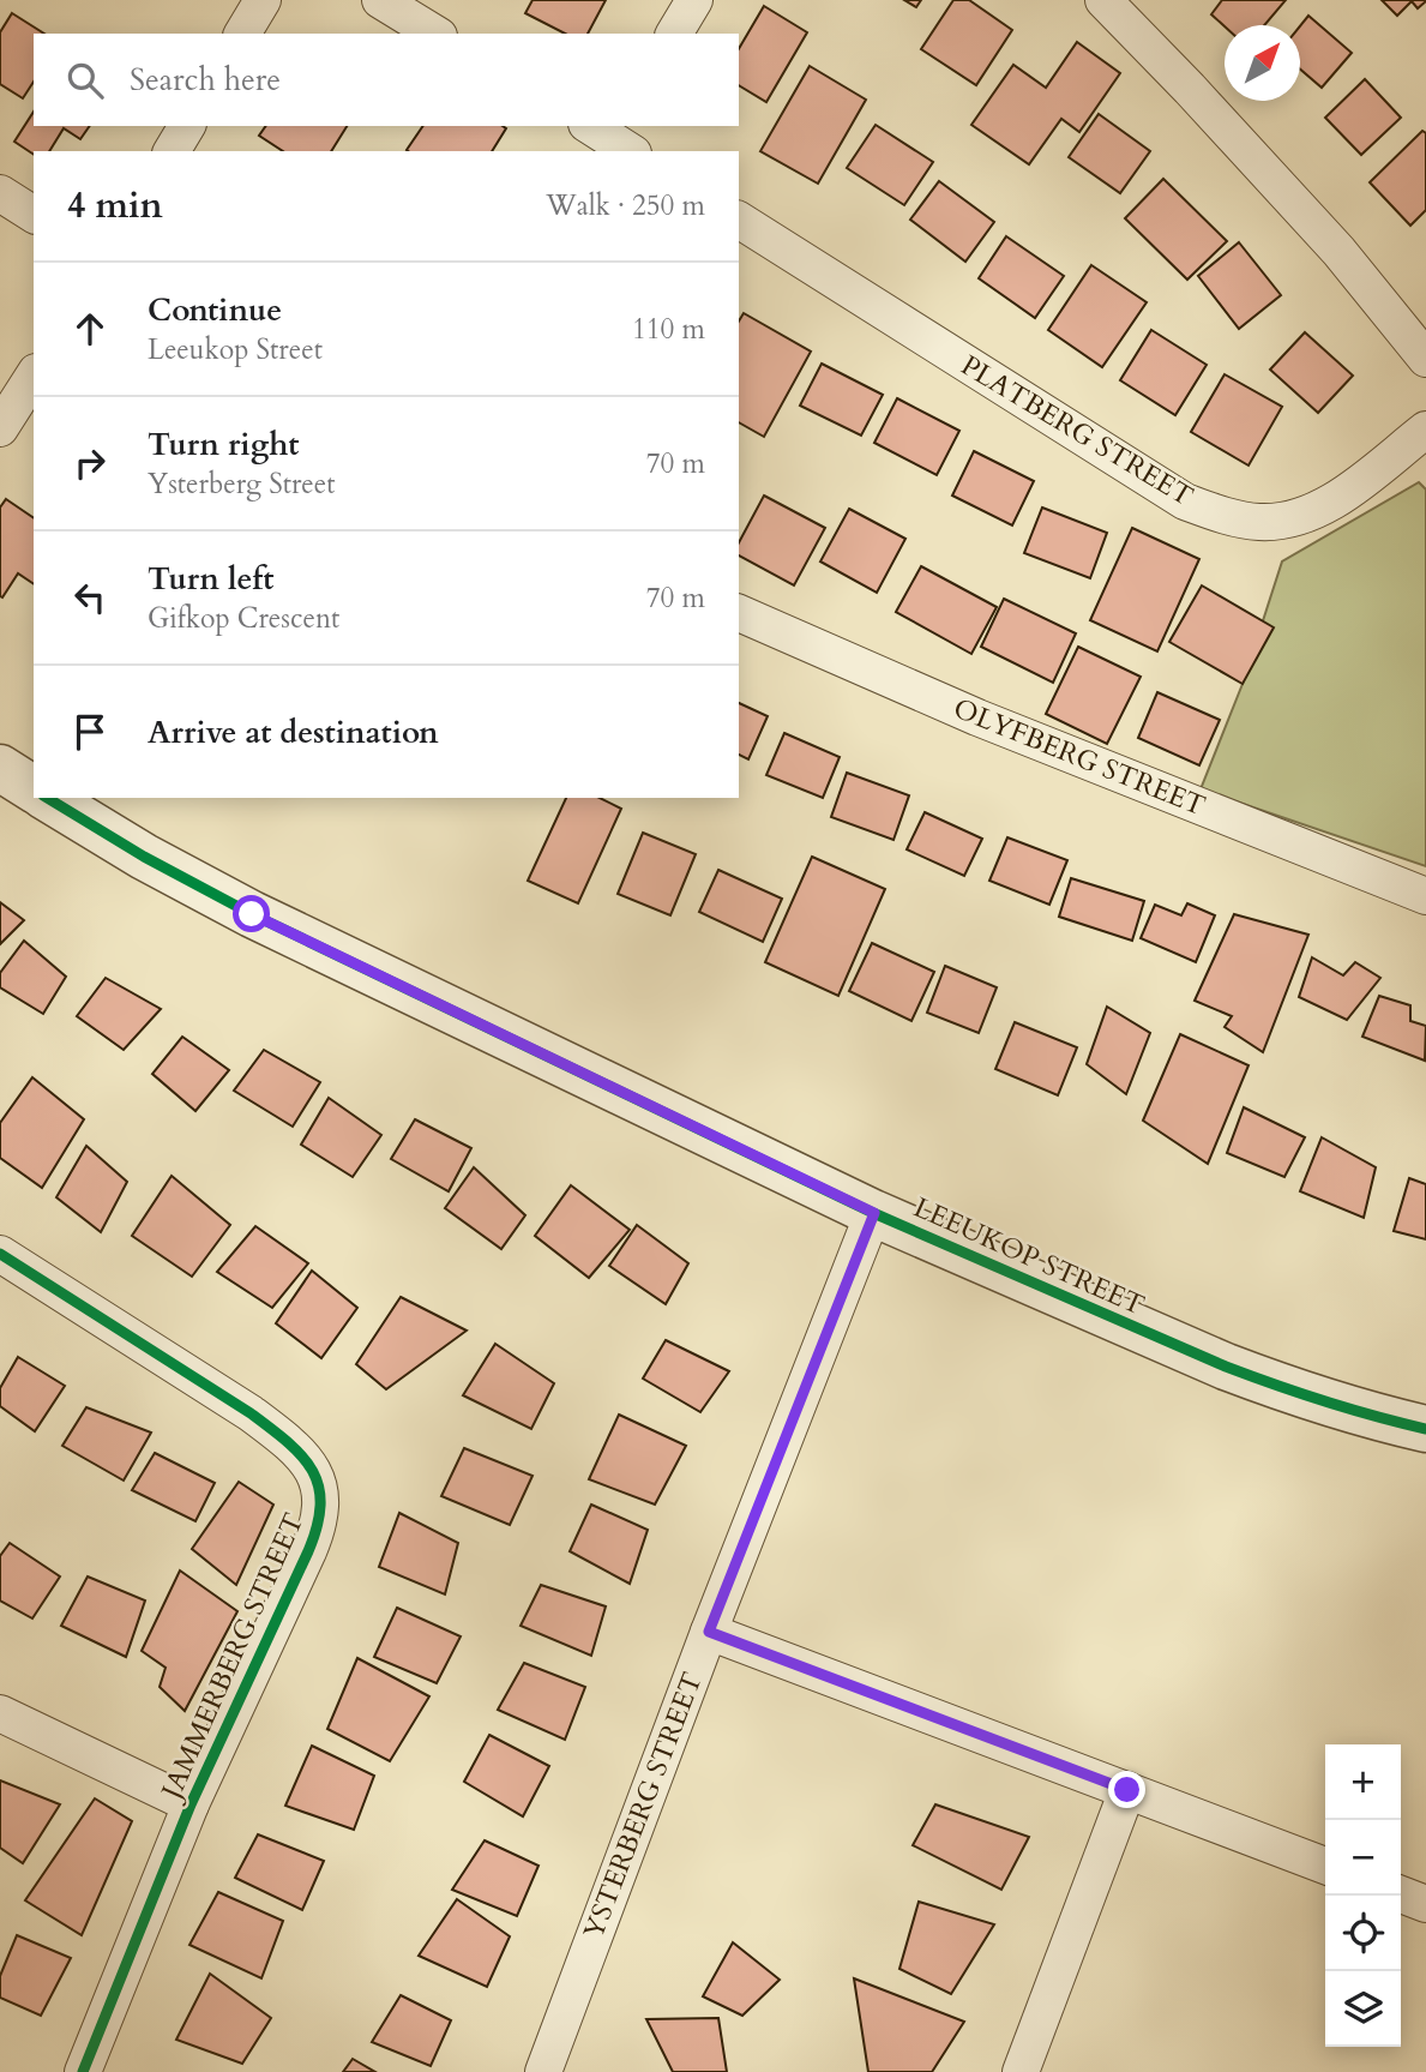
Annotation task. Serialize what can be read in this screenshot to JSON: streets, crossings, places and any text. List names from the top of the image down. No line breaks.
{"streets":{"street":["PLATBERG STREET","OLYFBERG STREET","LEEUKOP STREET","JAMMERBERG STREET","YSTERBERG STREET"]},"crossings":[["LEEUKOP STREET","YSTERBERG STREET"]],"north":"top right","page":{"search":"Search here","heading":["4 min","Walk · 250 m"],"list":[["Continue","Leeukop Street","110 m"],["Turn right","Ysterberg Street","70 m"],["Turn left","Gifkop Crescent","70 m"],"Arrive at destination"],"map_buttons":["+","−"]}}
